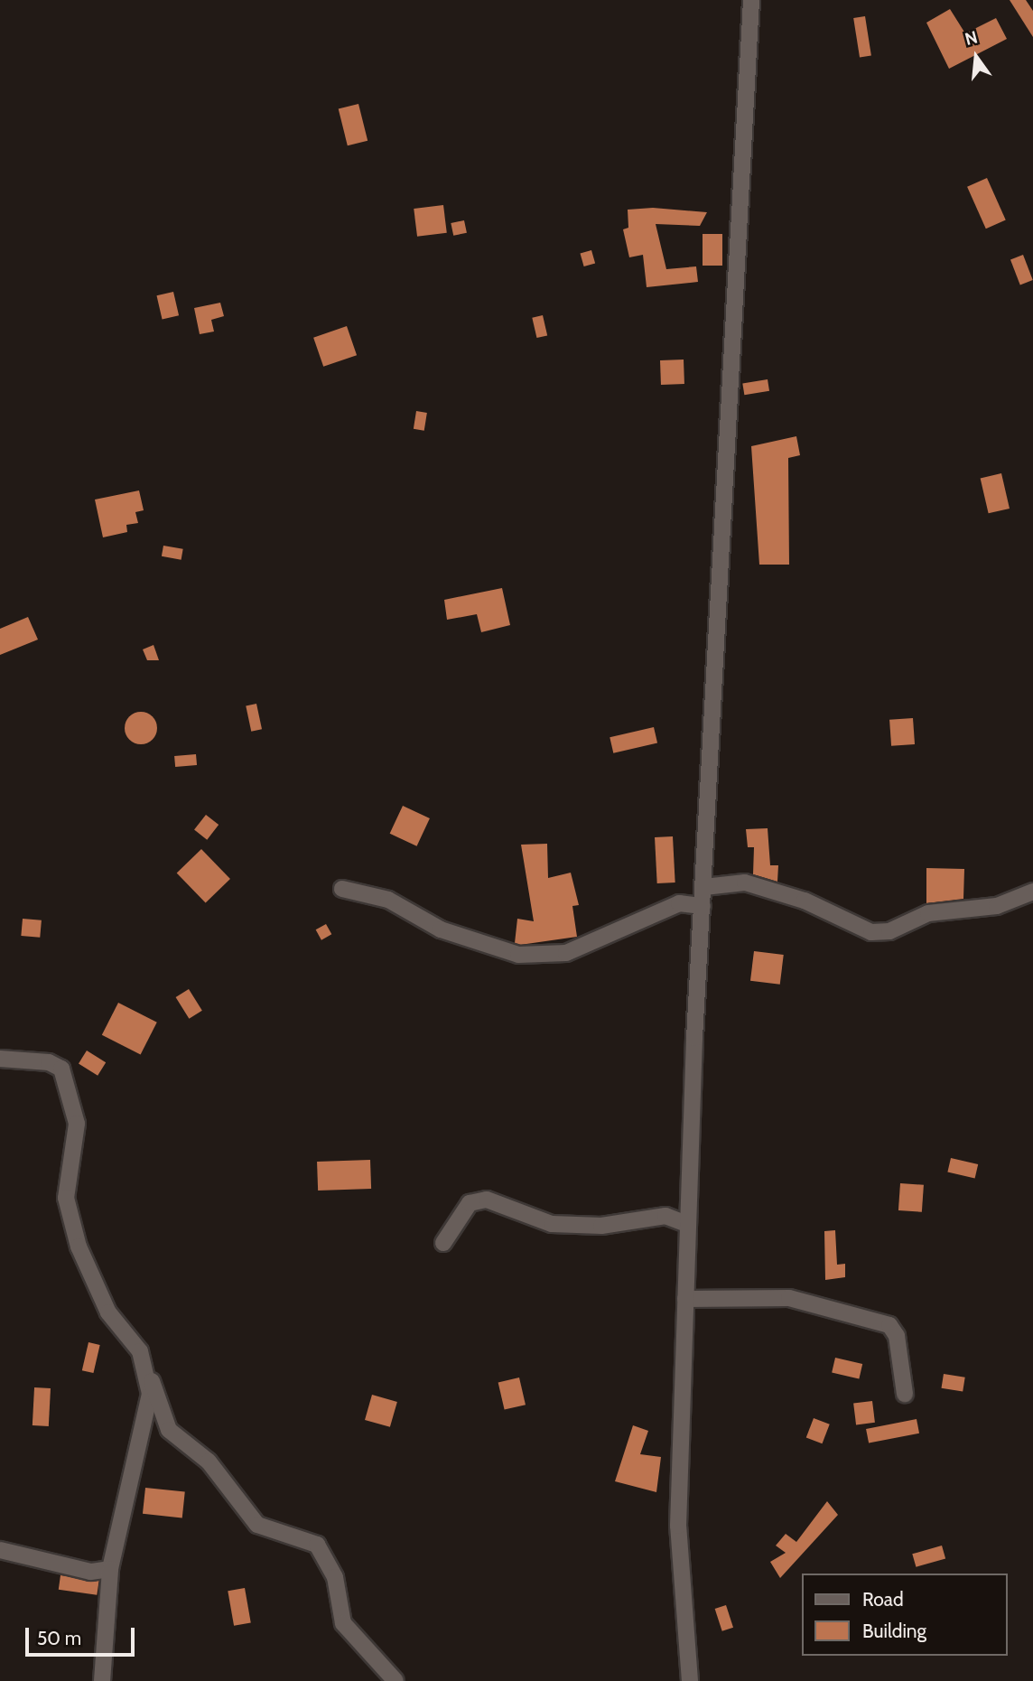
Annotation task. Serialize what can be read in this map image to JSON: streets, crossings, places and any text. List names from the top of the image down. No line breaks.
{"legend":["Road","Building"],"scale_bar":"50 m","north":"top"}
